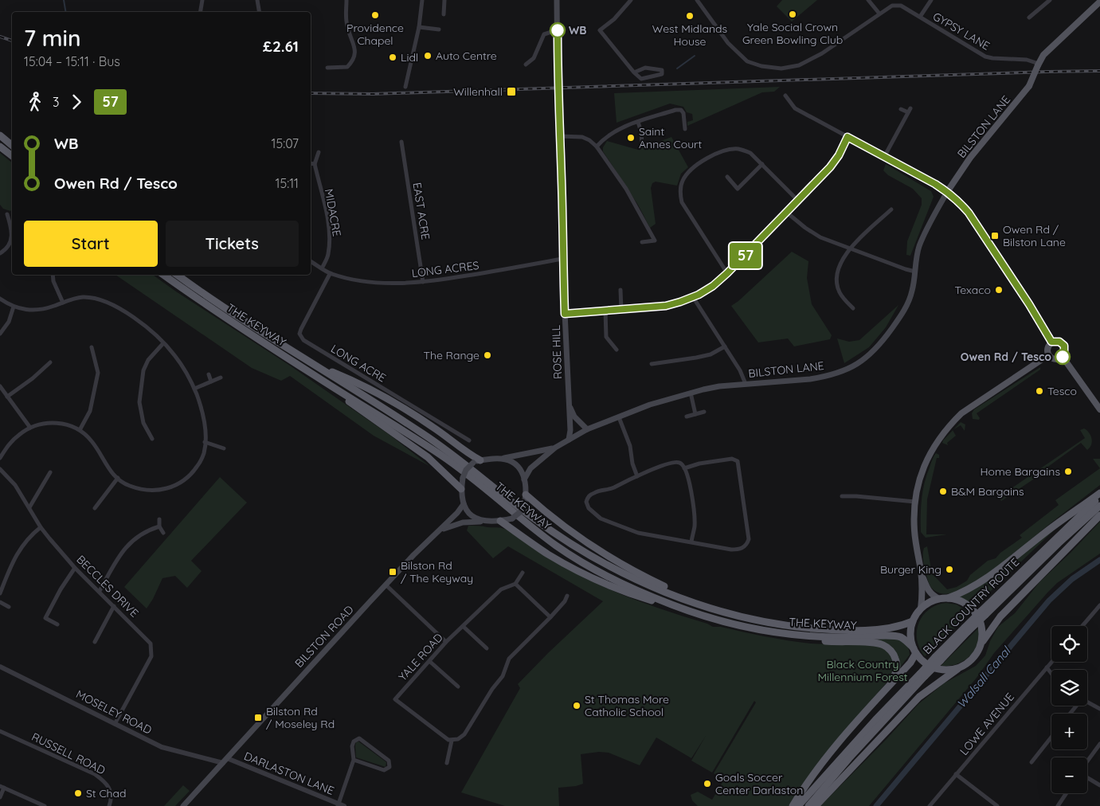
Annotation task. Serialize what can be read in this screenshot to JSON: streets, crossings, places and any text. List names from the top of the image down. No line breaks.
{"streets":{"highway":["THE KEYWAY","BLACK COUNTRY ROUTE"],"main road":["BILSTON LANE","ROSE HILL","BILSTON ROAD"],"street":["GYPSY LANE","EAST ACRE","MIDACRE","LONG ACRES","LONG ACRE","BECCLES DRIVE","YALE ROAD","MOSELEY ROAD","LOWE AVENUE","RUSSELL ROAD","DARLASTON LANE"]},"crossings":[["GYPSY LANE","BILSTON LANE"],["BILSTON LANE","ROSE HILL"],["EAST ACRE","LONG ACRES"],["LONG ACRES","ROSE HILL"],["LONG ACRES","LONG ACRE"],["BECCLES DRIVE","MOSELEY ROAD"],["BILSTON ROAD","MOSELEY ROAD"],["BILSTON ROAD","DARLASTON LANE"],["MOSELEY ROAD","DARLASTON LANE"]],"water":["Walsall Canal"],"parks":["Black Country Millennium Forest"],"places":{"other":["Yale Social Crown Green Bowling Club","Providence Chapel","West Midlands House","WB","Auto Centre","Lidl","Saint Annes Court","Texaco","The Range","Owen Rd / Tesco","Tesco","Home Bargains","B&M Bargains","Burger King","St Thomas More Catholic School","Goals Soccer Center Darlaston","St Chad"],"transit":["Willenhall","Owen Rd / Bilston Lane","Bilston Rd / The Keyway","Bilston Rd / Moseley Rd"]},"lines":["bus line 57"],"page":{"on_map":"57","heading":["7 min","15:04 – 15:11 · Bus","£2.61"],"legs":["3","57"],"list":[{"name":"WB","value":"15:07"},{"name":"Owen Rd / Tesco","value":"15:11"}],"buttons":["Start","Tickets"],"map_buttons":["+","−"]}}
